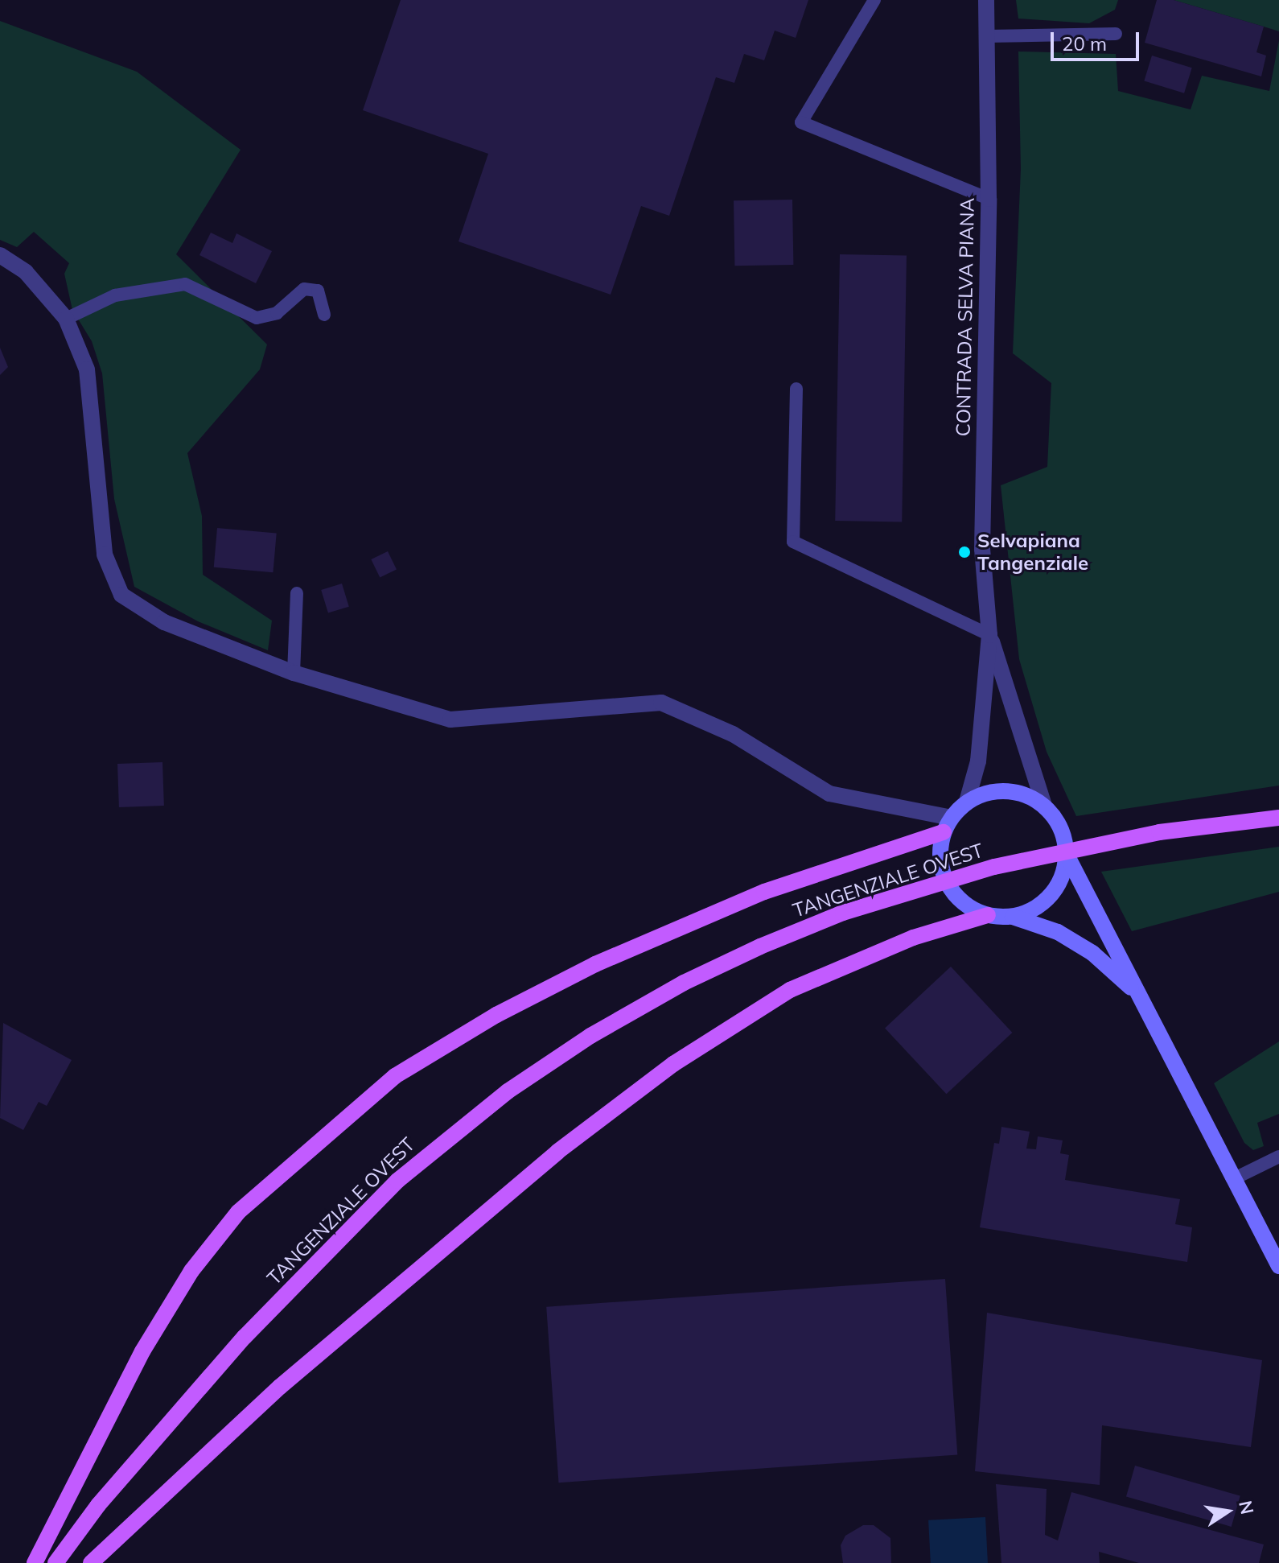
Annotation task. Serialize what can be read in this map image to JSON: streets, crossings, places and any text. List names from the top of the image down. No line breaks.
{"streets":{"main road":["TANGENZIALE OVEST"],"street":["CONTRADA SELVA PIANA"]},"places":["Selvapiana Tangenziale"],"scale_bar":"20 m","north":"right"}
